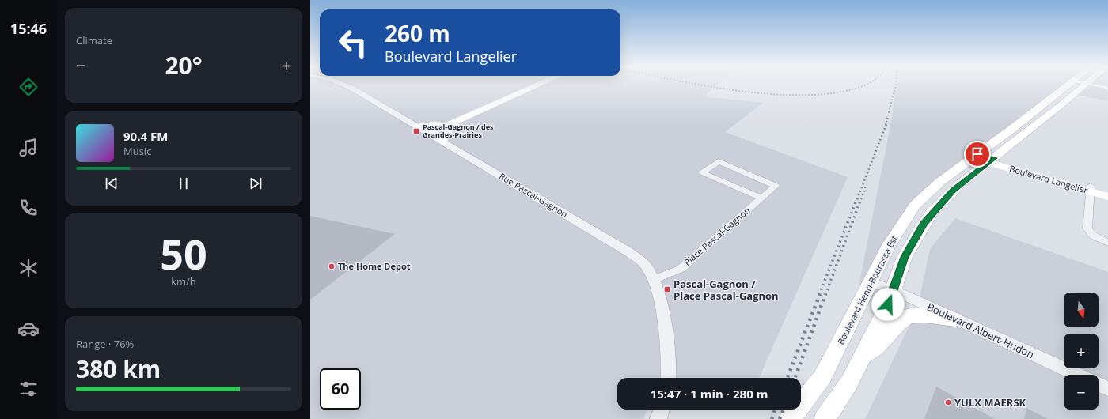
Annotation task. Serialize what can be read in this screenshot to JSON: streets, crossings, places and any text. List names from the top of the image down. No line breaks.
{"streets":{"main road":["Boulevard Langelier","Boulevard Henri-Bourassa Est"],"street":["Rue Pascal-Gagnon","Place Pascal-Gagnon","Boulevard Albert-Hudon"]},"crossings":[["Boulevard Langelier","Boulevard Henri-Bourassa Est"],["Rue Pascal-Gagnon","Place Pascal-Gagnon"],["Boulevard Henri-Bourassa Est","Boulevard Albert-Hudon"]],"places":{"transit":["Pascal-Gagnon / des Grandes-Prairies","Pascal-Gagnon / Place Pascal-Gagnon"],"other":["The Home Depot","YULX MAERSK"]},"north":"bottom","page":{"tabs":"15:46","tile":["Climate",["50","km/h"],["Range · 76%","380 km"]],"turn":["260 m","Boulevard Langelier"],"heat":["−","20°","+"],"song":["90.4 FM","Music"],"map_buttons":["+","−"],"limit":"60","trip":"15:47 · 1 min · 280 m"}}
